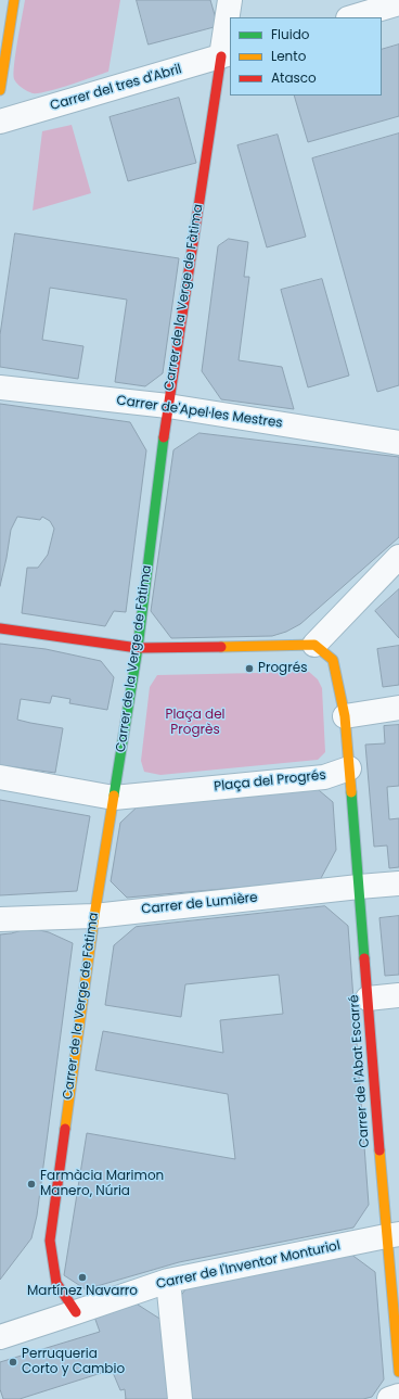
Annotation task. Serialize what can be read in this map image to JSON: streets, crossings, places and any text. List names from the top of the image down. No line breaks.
{"streets":{"street":["Carrer del tres d'Abril","Carrer de la Verge de Fàtima","Carrer de'Apel·les Mestres","Plaça del Progrés","Carrer de Lumière","Carrer de l'Abat Escarré","Carrer de l'Inventor Monturiol"]},"crossings":[["Carrer del tres d'Abril","Carrer de la Verge de Fàtima"],["Carrer de la Verge de Fàtima","Carrer de'Apel·les Mestres"],["Carrer de la Verge de Fàtima","Plaça del Progrés"],["Carrer de la Verge de Fàtima","Carrer de Lumière"],["Carrer de la Verge de Fàtima","Carrer de l'Inventor Monturiol"],["Plaça del Progrés","Carrer de l'Abat Escarré"],["Carrer de Lumière","Carrer de l'Abat Escarré"],["Carrer de l'Abat Escarré","Carrer de l'Inventor Monturiol"]],"parks":["Plaça del Progrès"],"places":["Progrés","Farmàcia Marimon Manero, Núria","Martínez Navarro","Perruqueria Corto y Cambio"],"legend":["Fluido","Lento","Atasco"]}
